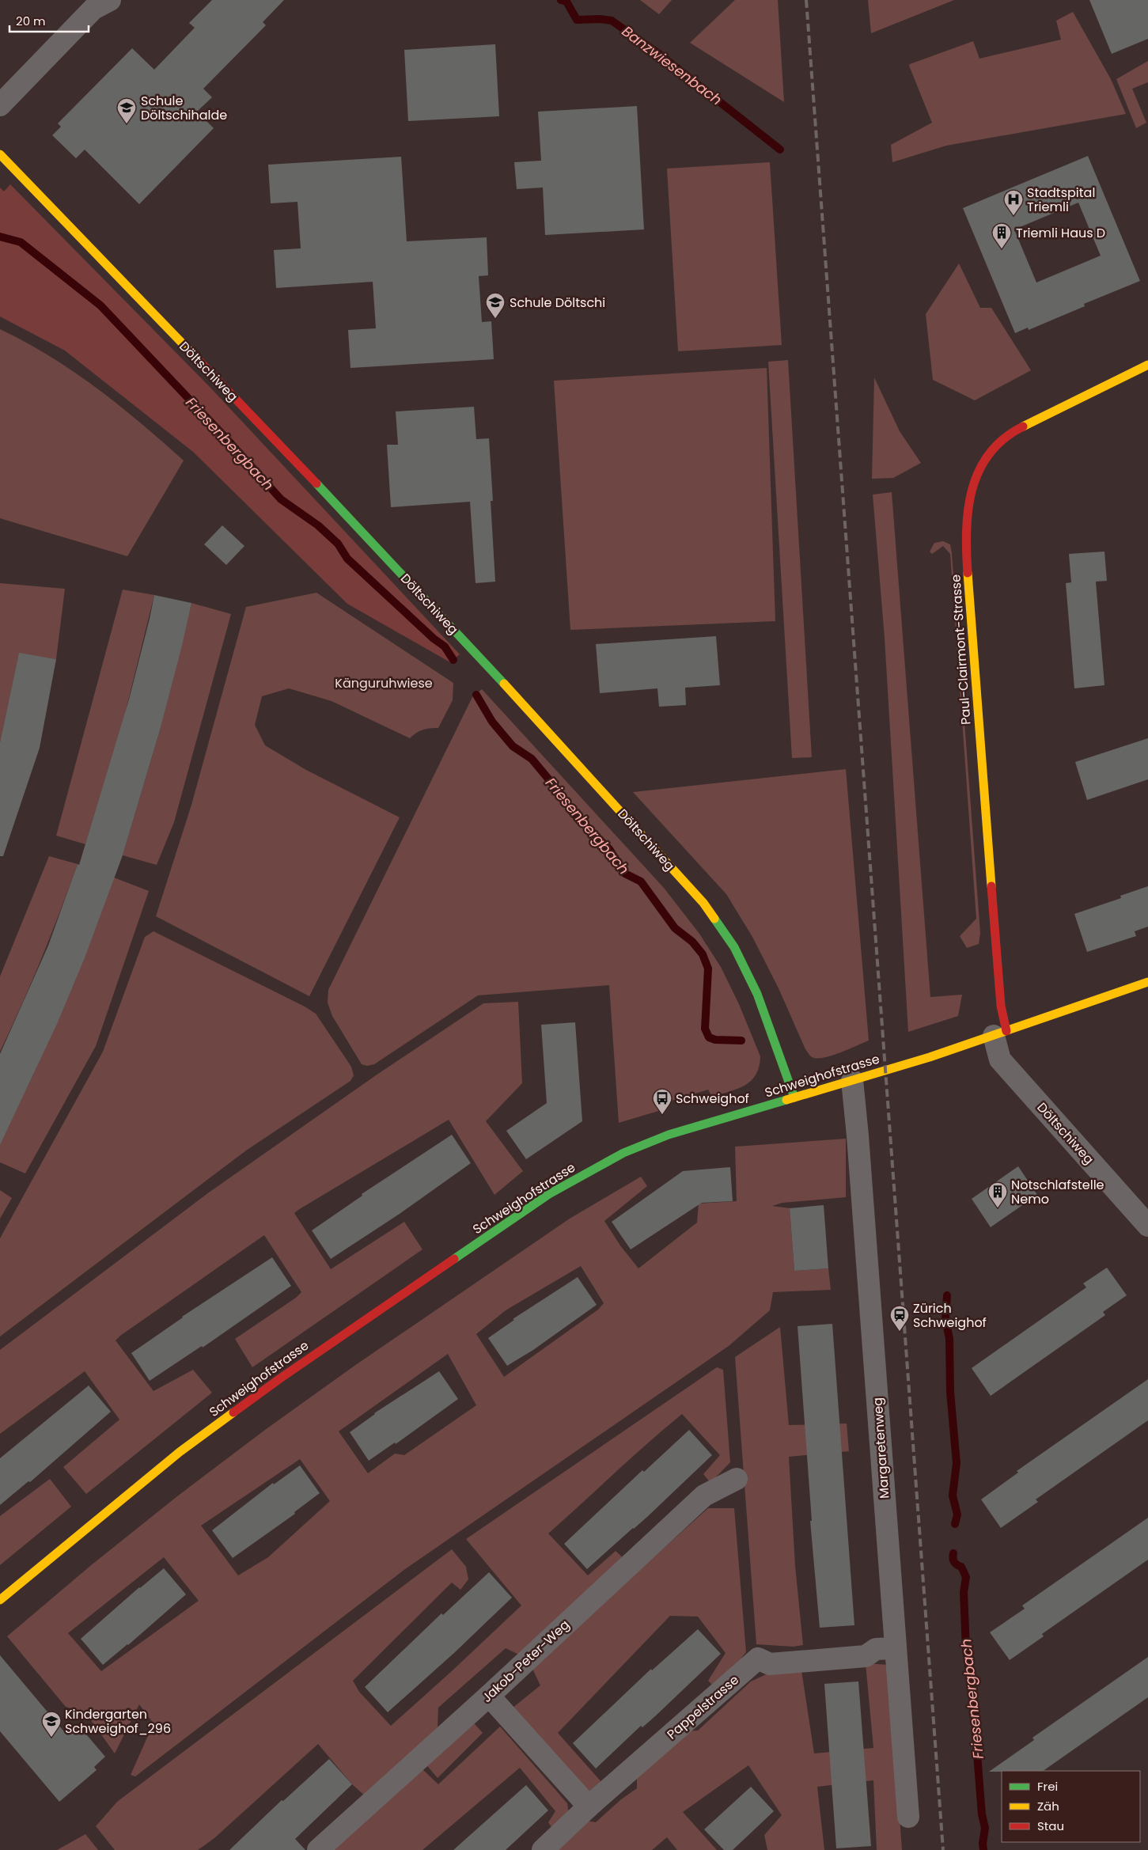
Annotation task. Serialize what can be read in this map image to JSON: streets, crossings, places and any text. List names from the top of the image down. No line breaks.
{"streets":{"street":["Döltschiweg","Paul-Clairmont-Strasse","Schweighofstrasse","Margaretenweg","Jakob-Peter-Weg","Pappelstrasse"]},"crossings":[["Döltschiweg","Paul-Clairmont-Strasse"],["Döltschiweg","Schweighofstrasse"],["Paul-Clairmont-Strasse","Schweighofstrasse"],["Schweighofstrasse","Margaretenweg"],["Margaretenweg","Pappelstrasse"]],"water":["Banzwiesenbach","Friesenbergbach"],"parks":["Känguruhwiese"],"places":{"school or university":["Schule Döltschihalde","Schule Döltschi","Kindergarten Schweighof_296"],"hospital":["Stadtspital Triemli"],"building":["Triemli Haus D","Notschlafstelle Nemo"],"bus stop":["Schweighof"],"station":["Zürich Schweighof"]},"legend":["Frei","Zäh","Stau"],"scale_bar":"20 m"}
